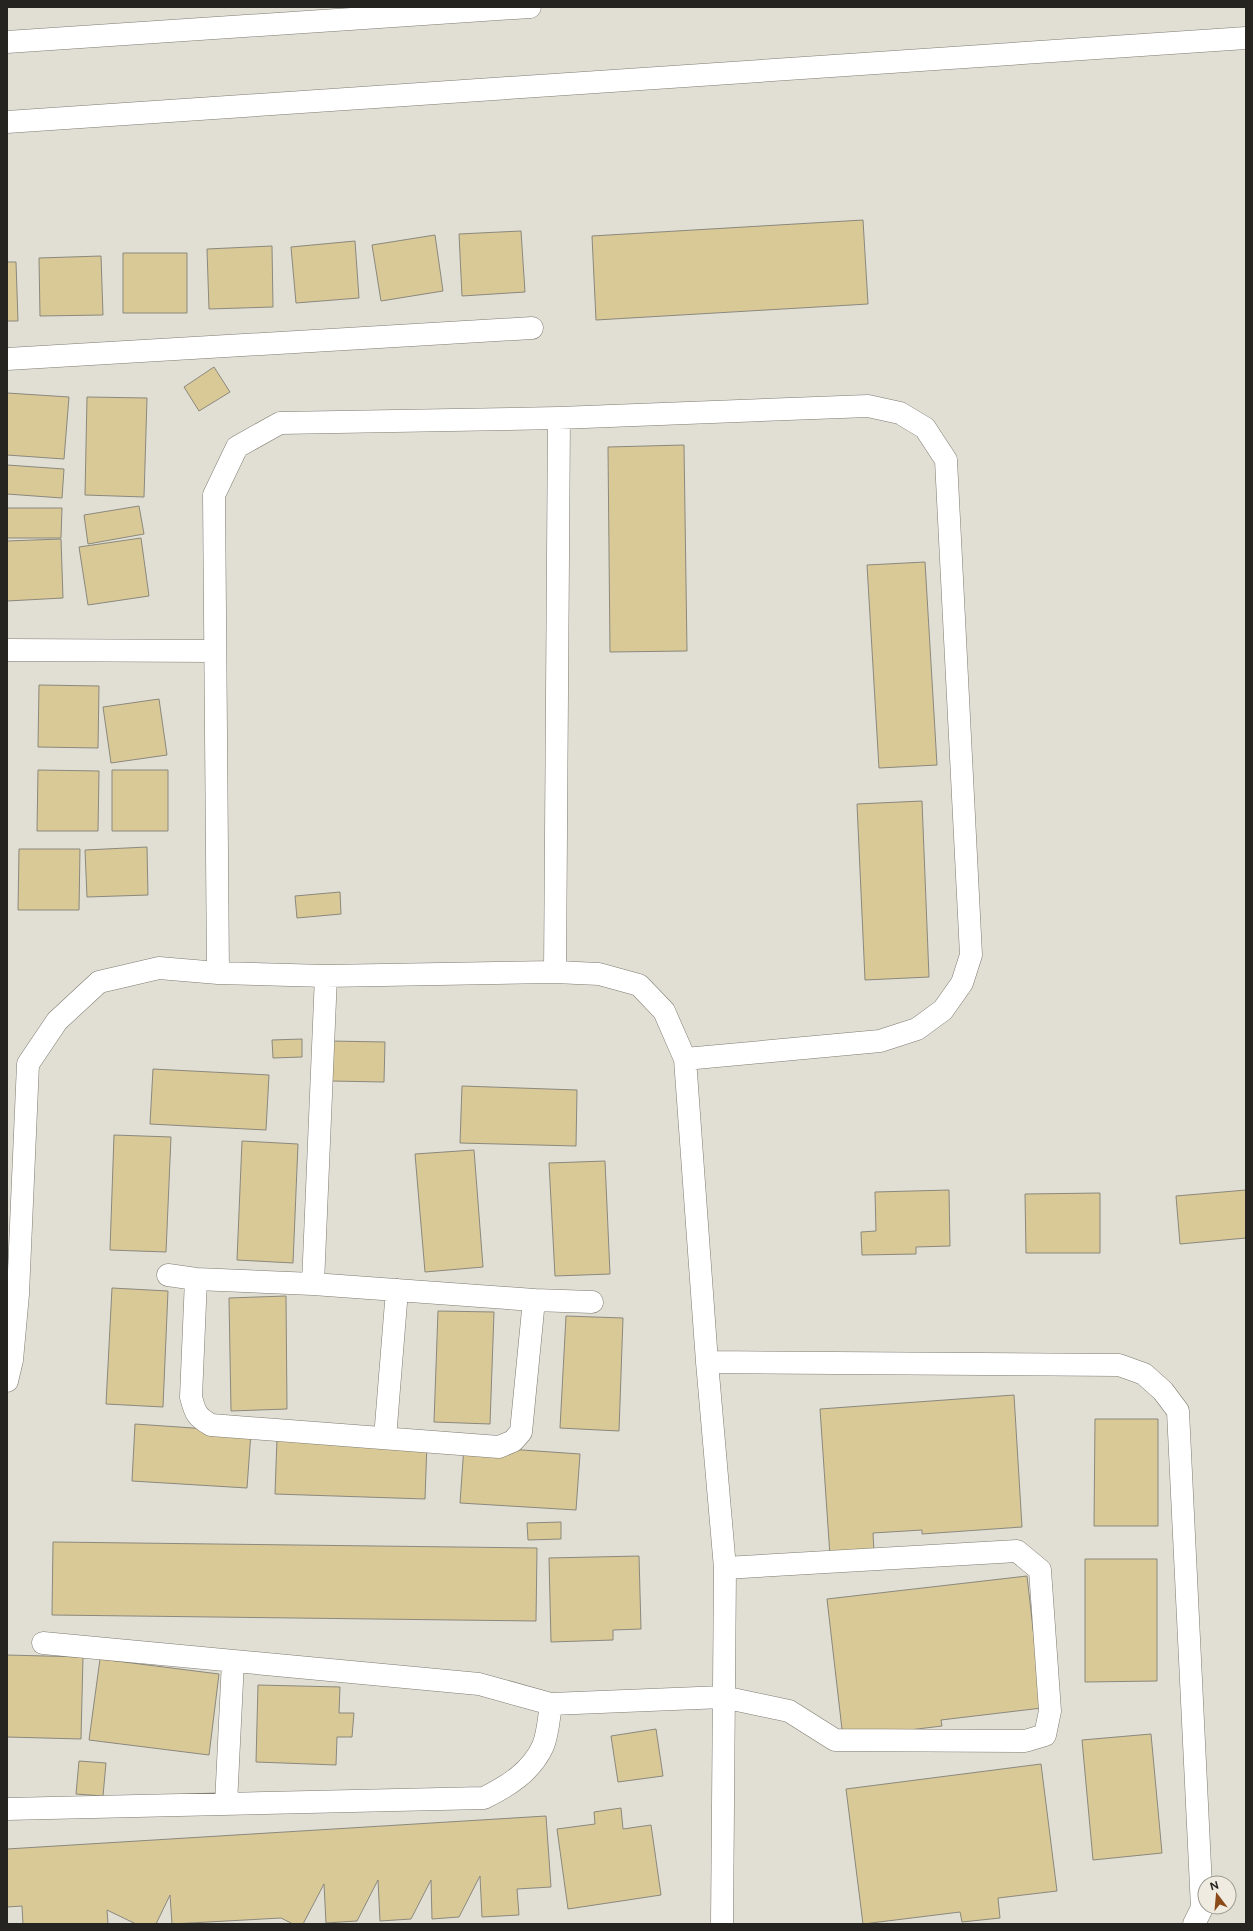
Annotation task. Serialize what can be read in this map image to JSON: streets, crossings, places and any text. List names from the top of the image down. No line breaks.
{"north":"top"}
